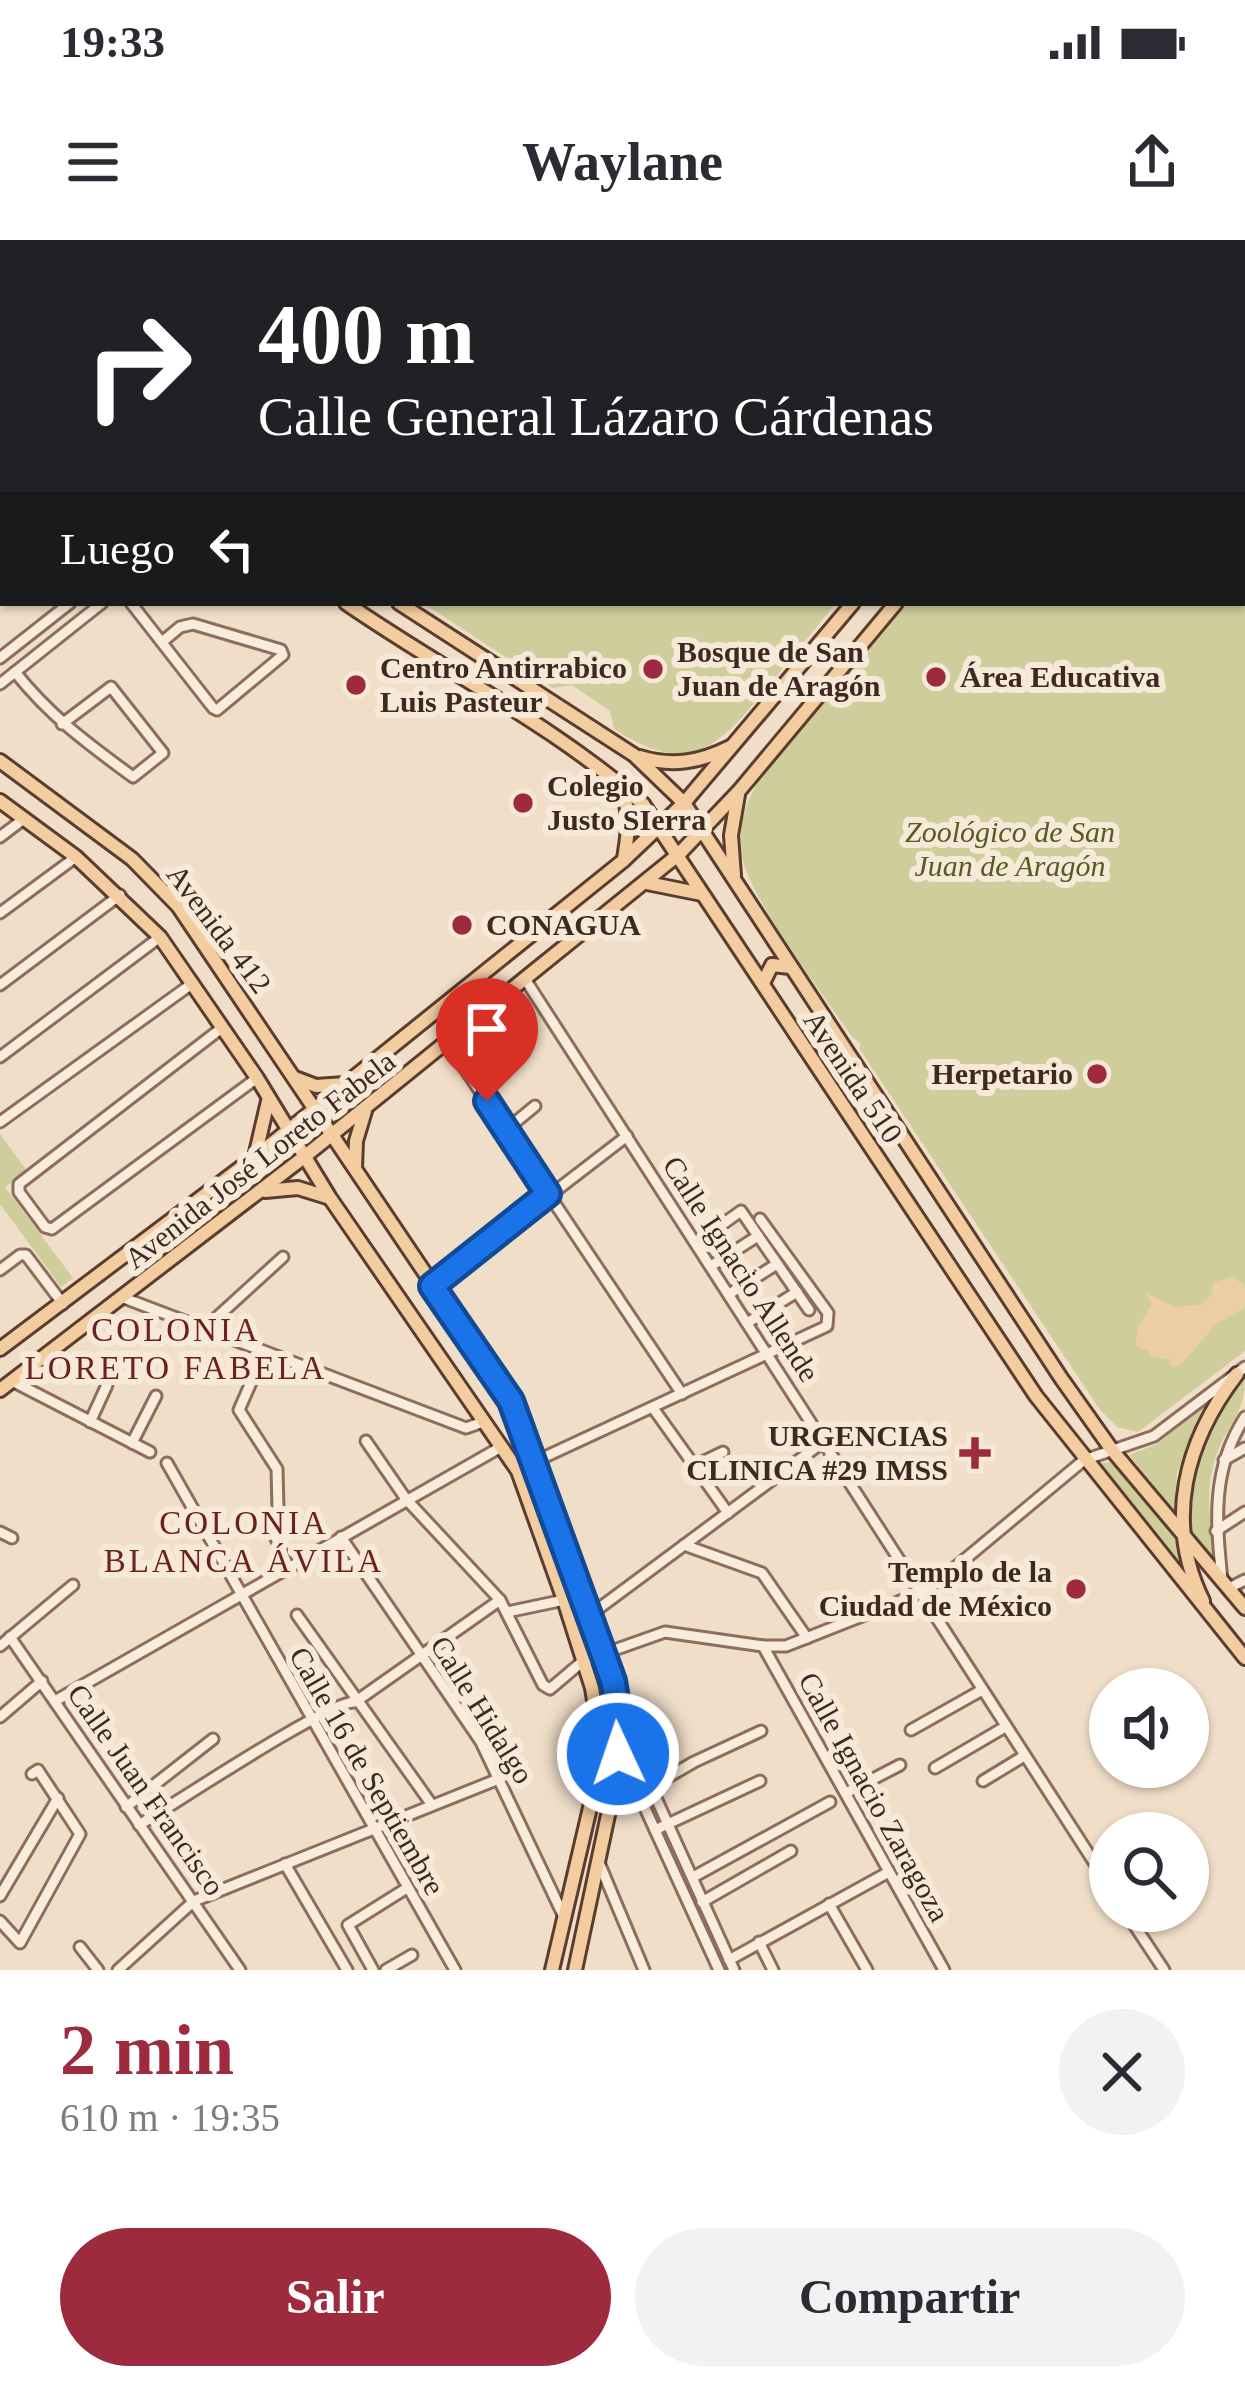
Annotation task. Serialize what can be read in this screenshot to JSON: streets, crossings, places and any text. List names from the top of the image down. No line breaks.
{"streets":{"main road":["Avenida 412","Avenida 510","Avenida José Loreto Fabela"],"street":["Calle Ignacio Allende","Calle Hidalgo","Calle 16 de Septiembre","Calle Juan Francisco","Calle Ignacio Zaragoza"]},"crossings":[["Avenida 412","Avenida José Loreto Fabela"],["Avenida 412","Calle Hidalgo"],["Avenida 510","Avenida José Loreto Fabela"],["Avenida José Loreto Fabela","Calle Ignacio Allende"]],"districts":["COLONIA LORETO FABELA","COLONIA BLANCA ÁVILA"],"parks":["Zoológico de San Juan de Aragón"],"places":{"other":["Bosque de San Juan de Aragón","Área Educativa","Centro Antirrabico Luis Pasteur","Colegio Justo SIerra","CONAGUA","Herpetario","Templo de la Ciudad de México"],"health":["URGENCIAS CLINICA #29 IMSS"]},"page":{"status":"19:33","header":"Waylane","turn":["400 m","Calle General Lázaro Cárdenas"],"then":"Luego","heading":["2 min","610 m · 19:35"],"buttons":["Salir","Compartir"]}}
